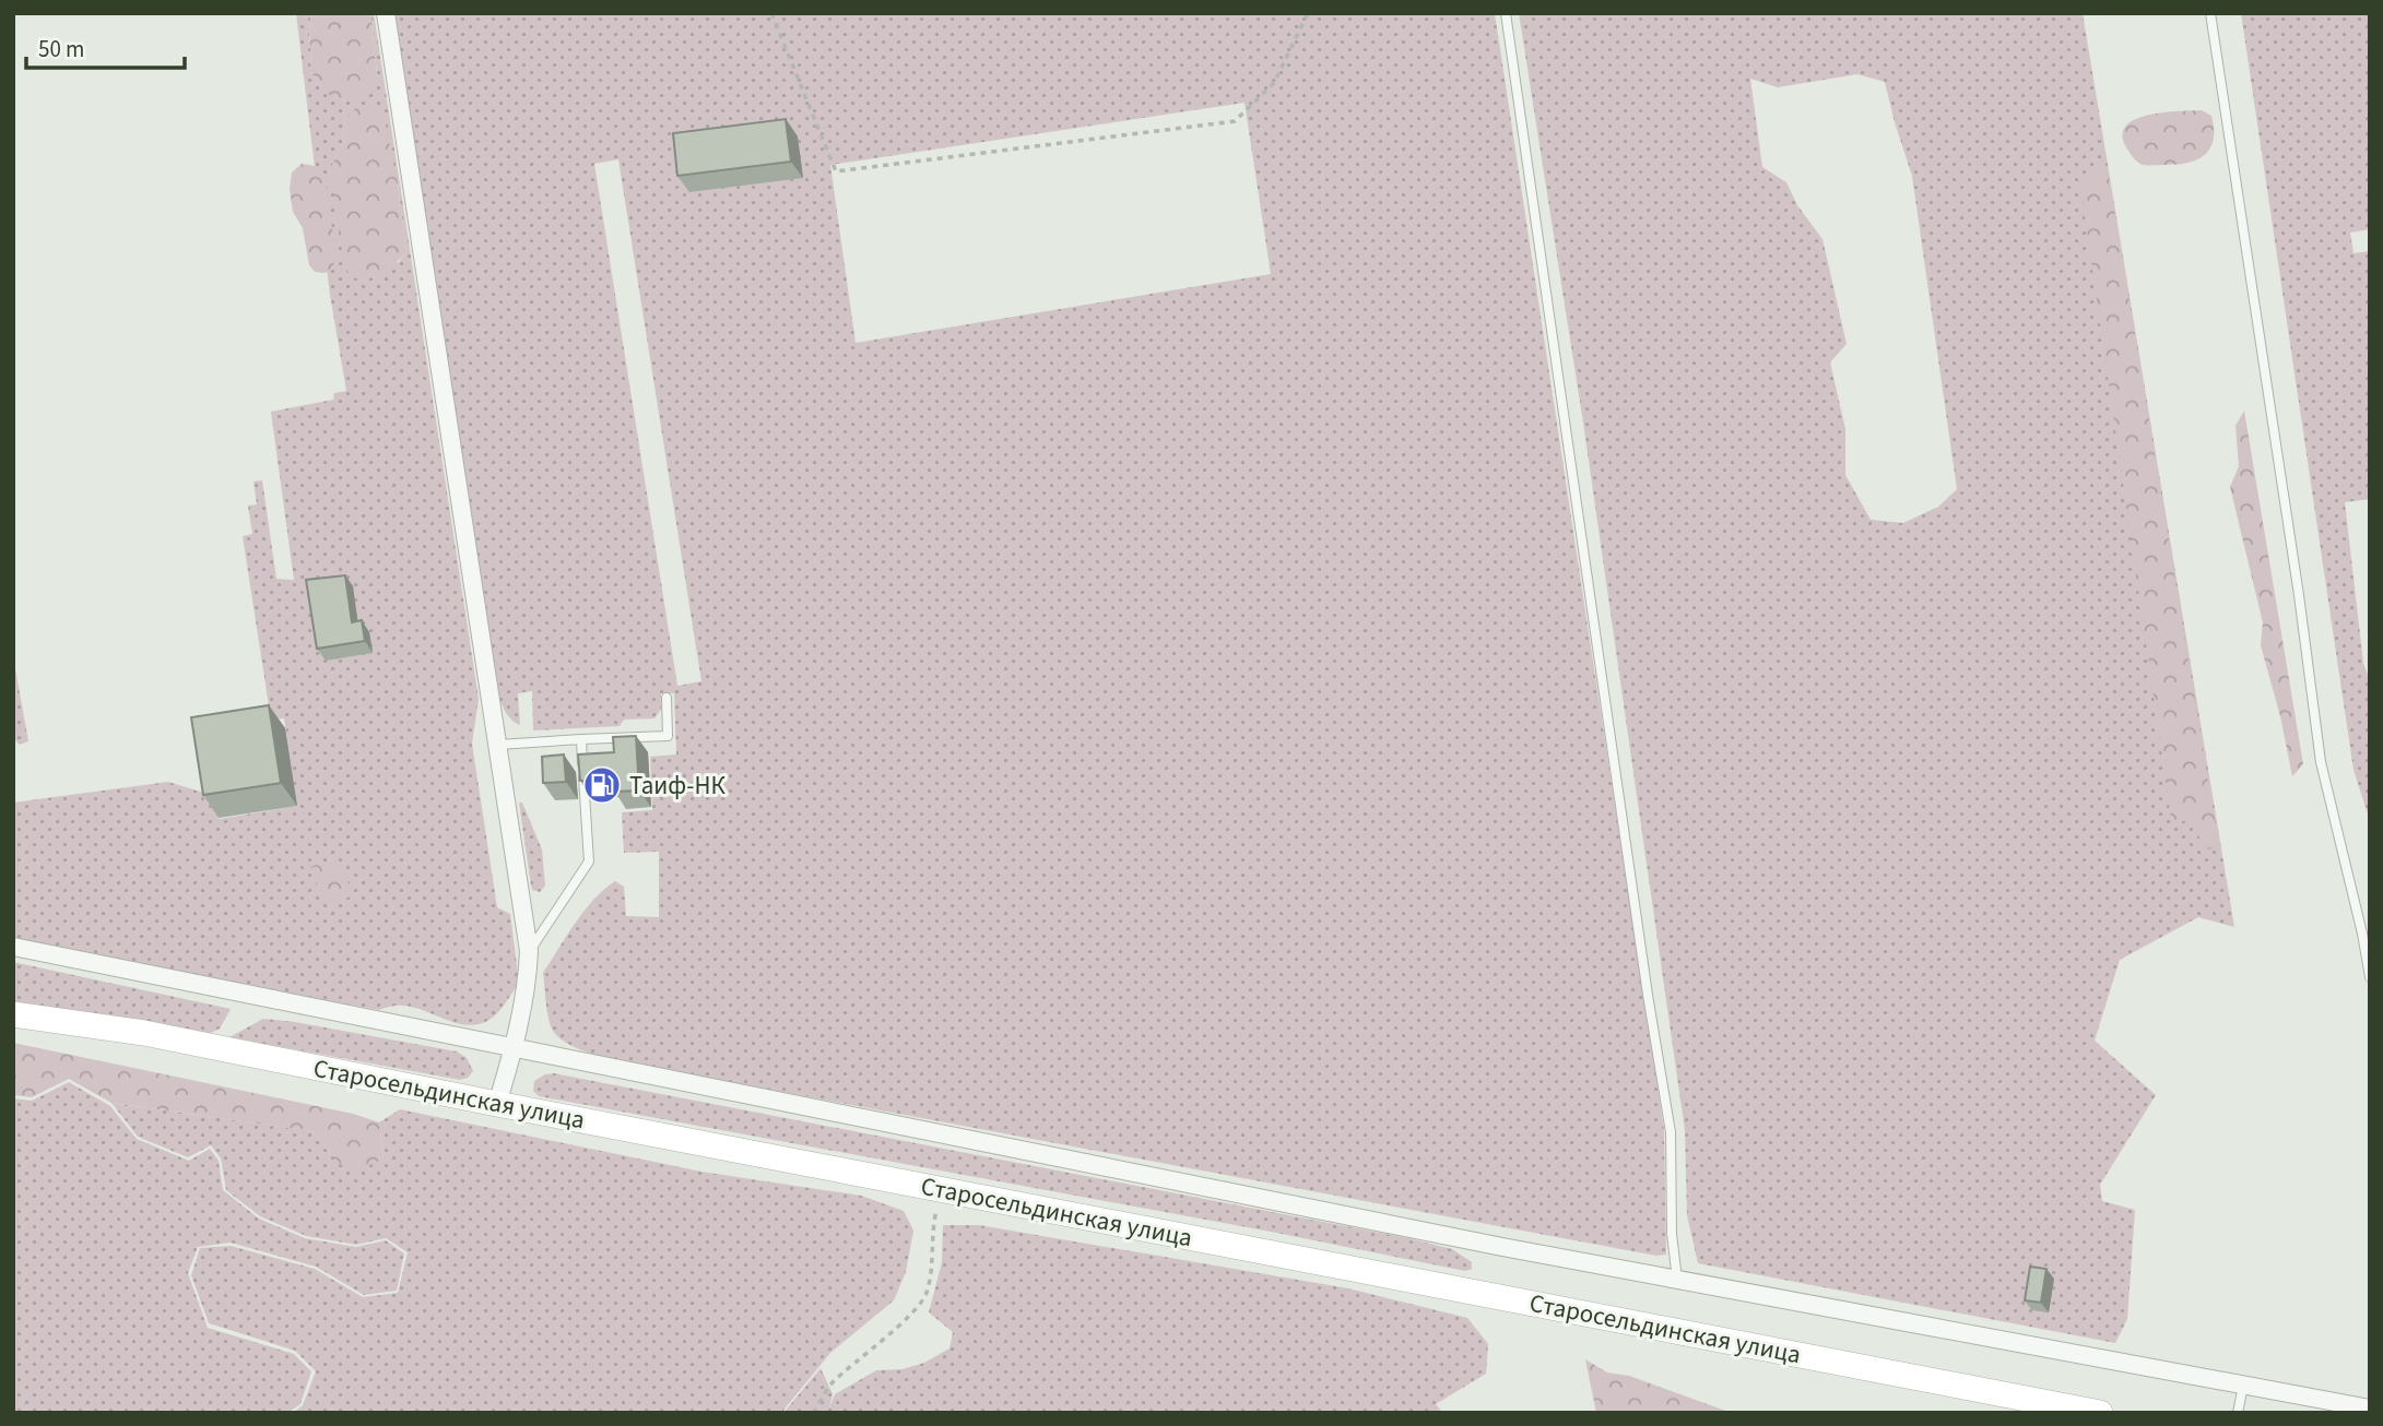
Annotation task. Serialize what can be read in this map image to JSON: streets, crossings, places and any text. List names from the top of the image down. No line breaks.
{"streets":{"main road":["Старосельдинская улица"]},"places":{"fuel station":["Таиф-НК"]},"scale_bar":"50 m"}
